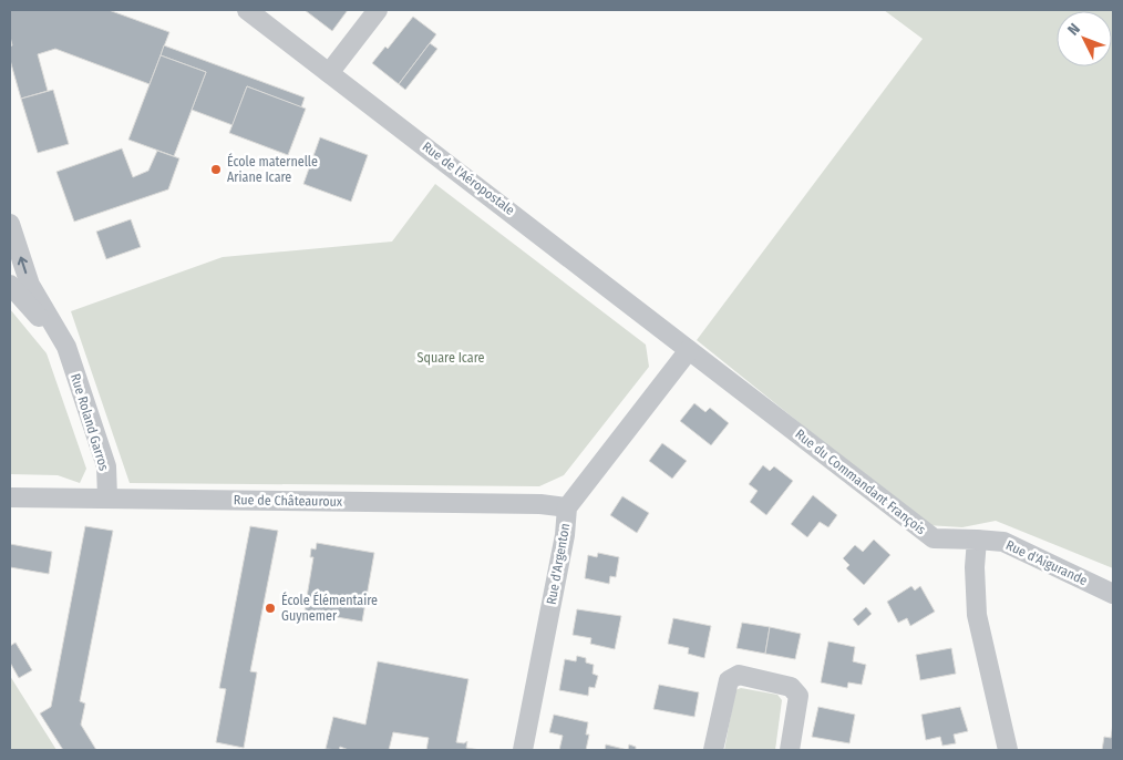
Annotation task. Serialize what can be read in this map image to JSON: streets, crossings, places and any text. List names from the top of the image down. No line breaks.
{"streets":{"street":["Rue de l'Aéropostale","Rue Roland Garros","Rue du Commandant François","Rue de Châteauroux","Rue d'Aigurande","Rue d'Argenton"]},"crossings":[["Rue de l'Aéropostale","Rue du Commandant François"],["Rue de l'Aéropostale","Rue d'Argenton"],["Rue Roland Garros","Rue de Châteauroux"],["Rue du Commandant François","Rue d'Aigurande"],["Rue du Commandant François","Rue d'Argenton"],["Rue de Châteauroux","Rue d'Argenton"]],"parks":["Square Icare"],"places":["École maternelle Ariane Icare","École Élémentaire Guynemer"],"north":"top left"}
